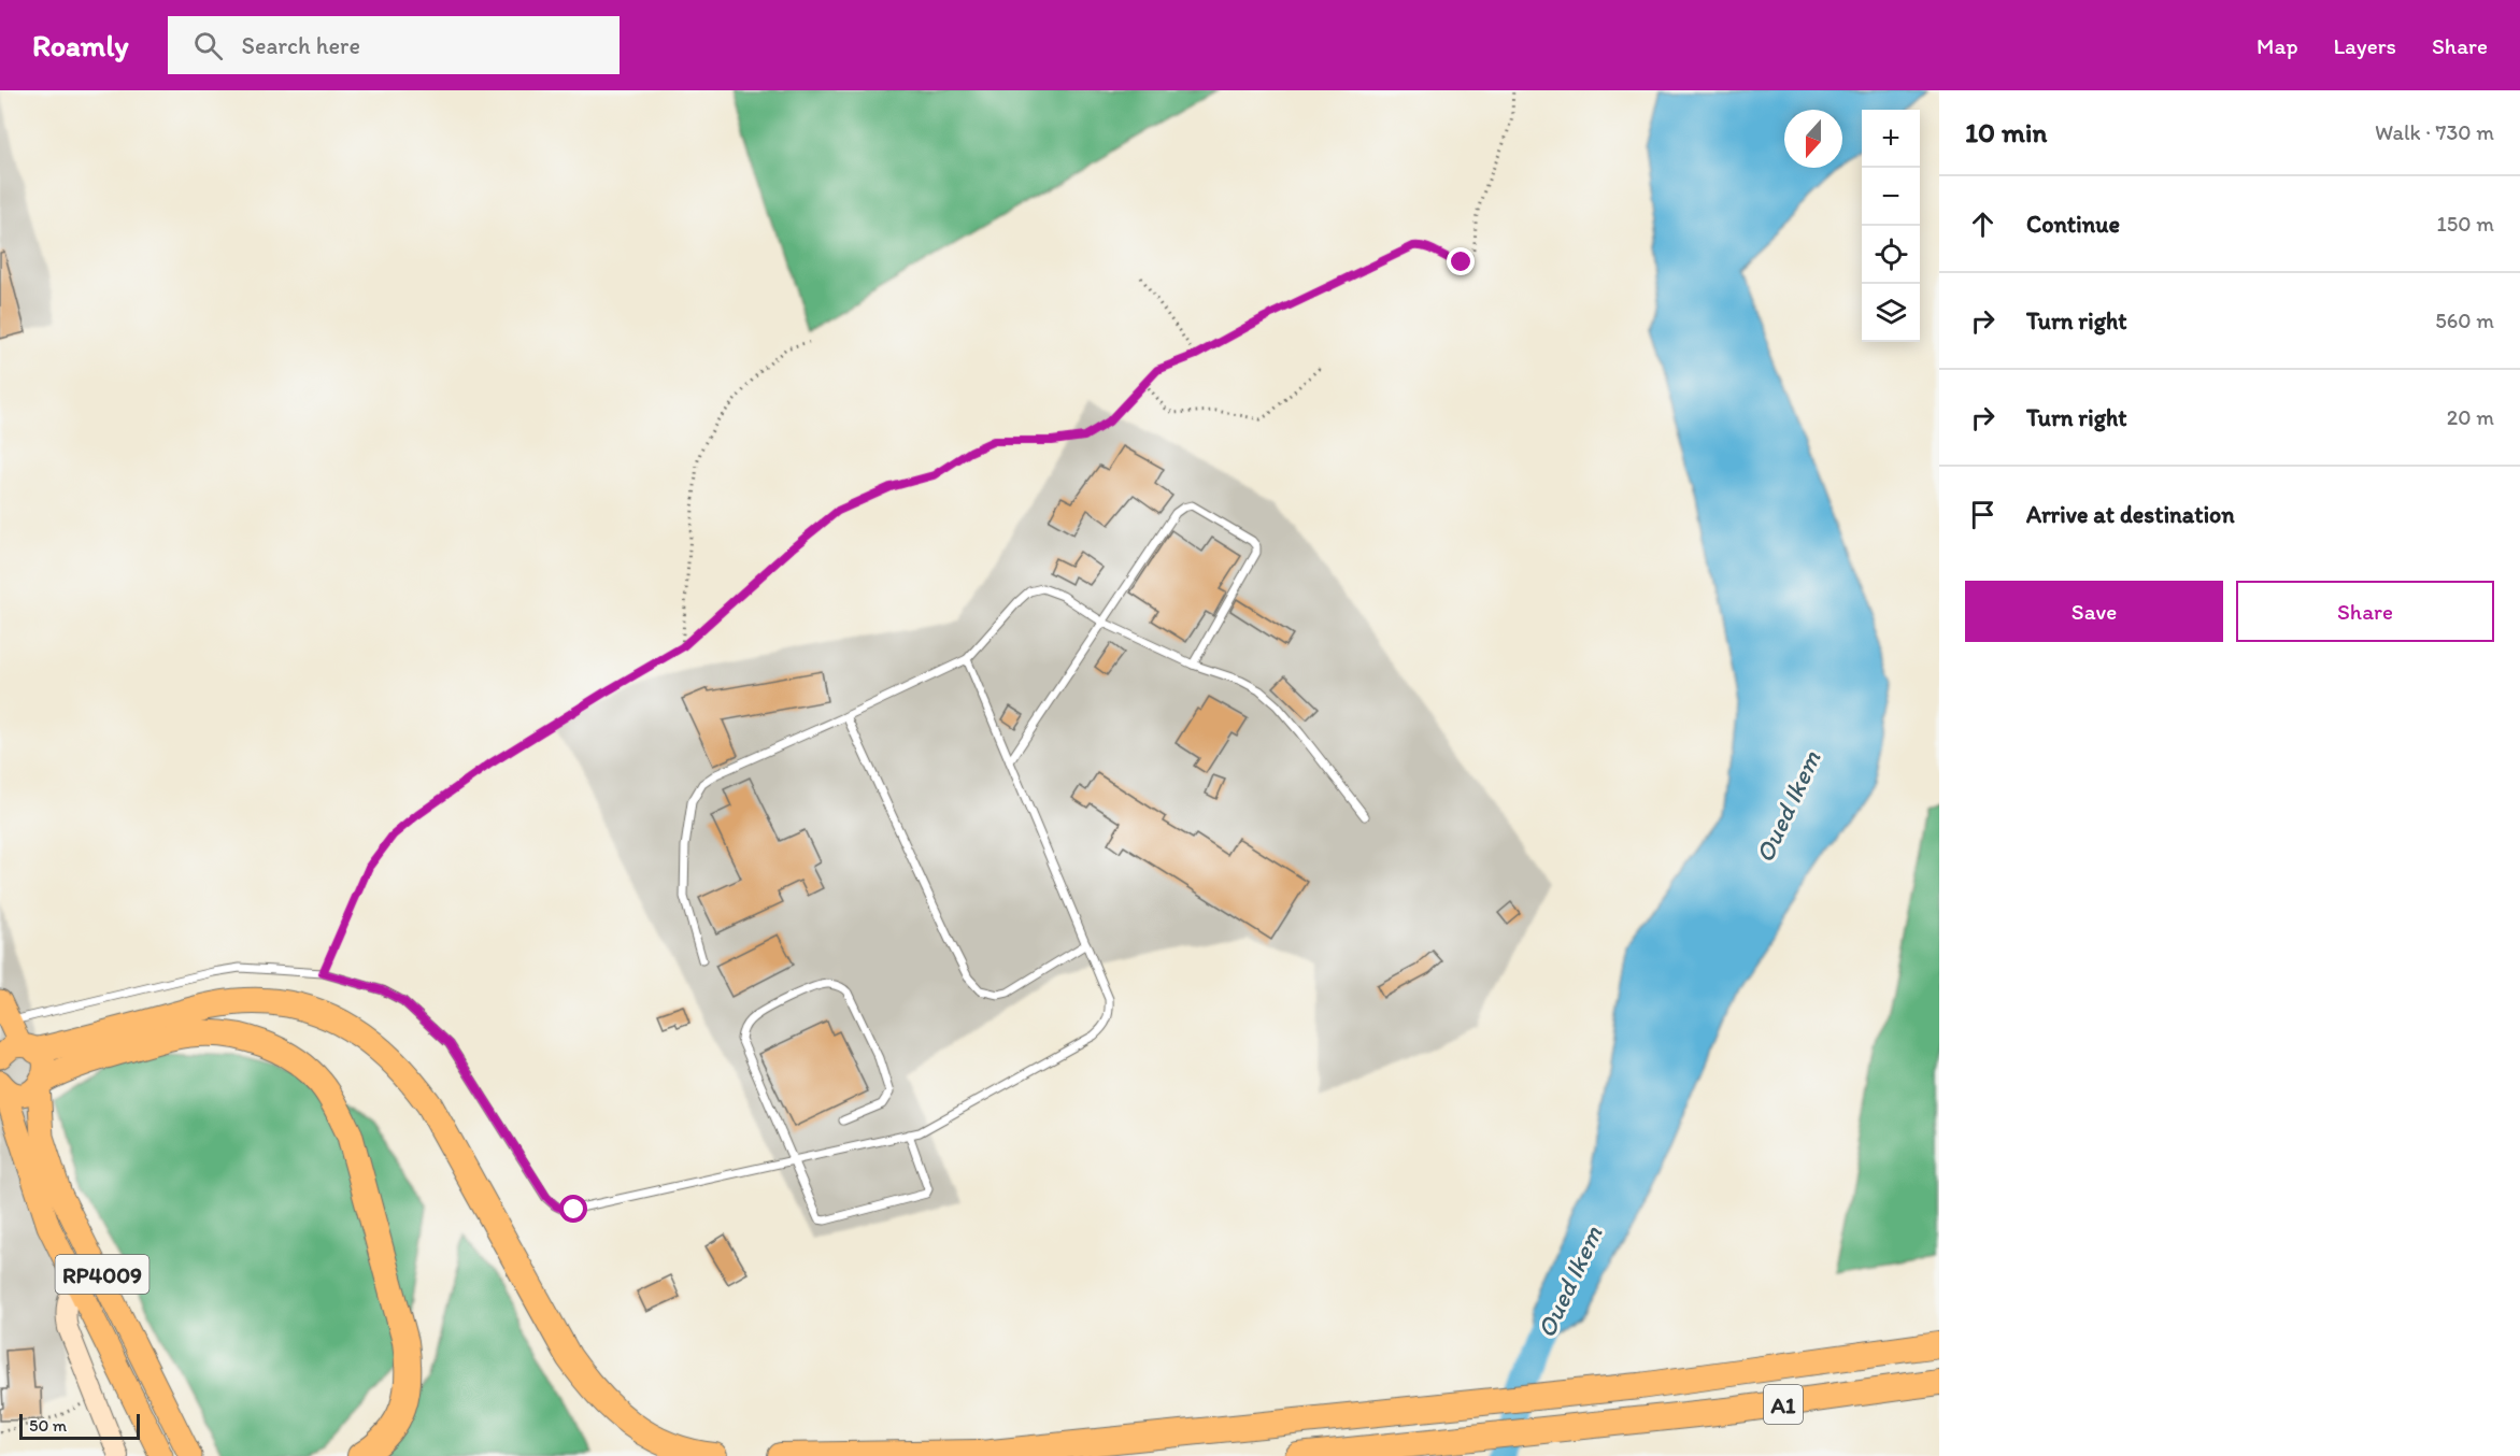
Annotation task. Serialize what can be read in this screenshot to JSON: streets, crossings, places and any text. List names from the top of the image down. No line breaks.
{"streets":{"highway":["A1"],"main road":["RP4009"]},"water":["Oued Ikem"],"scale_bar":"50 m","north":"bottom","page":{"header":"Roamly","search":"Search here","nav":["Map","Layers","Share"],"heading":["10 min","Walk · 730 m"],"map_buttons":["+","−"],"list":[["Continue","150 m"],["Turn right","560 m"],["Turn right","20 m"],"Arrive at destination"],"buttons":["Save","Share"],"scale":"50 m"}}
